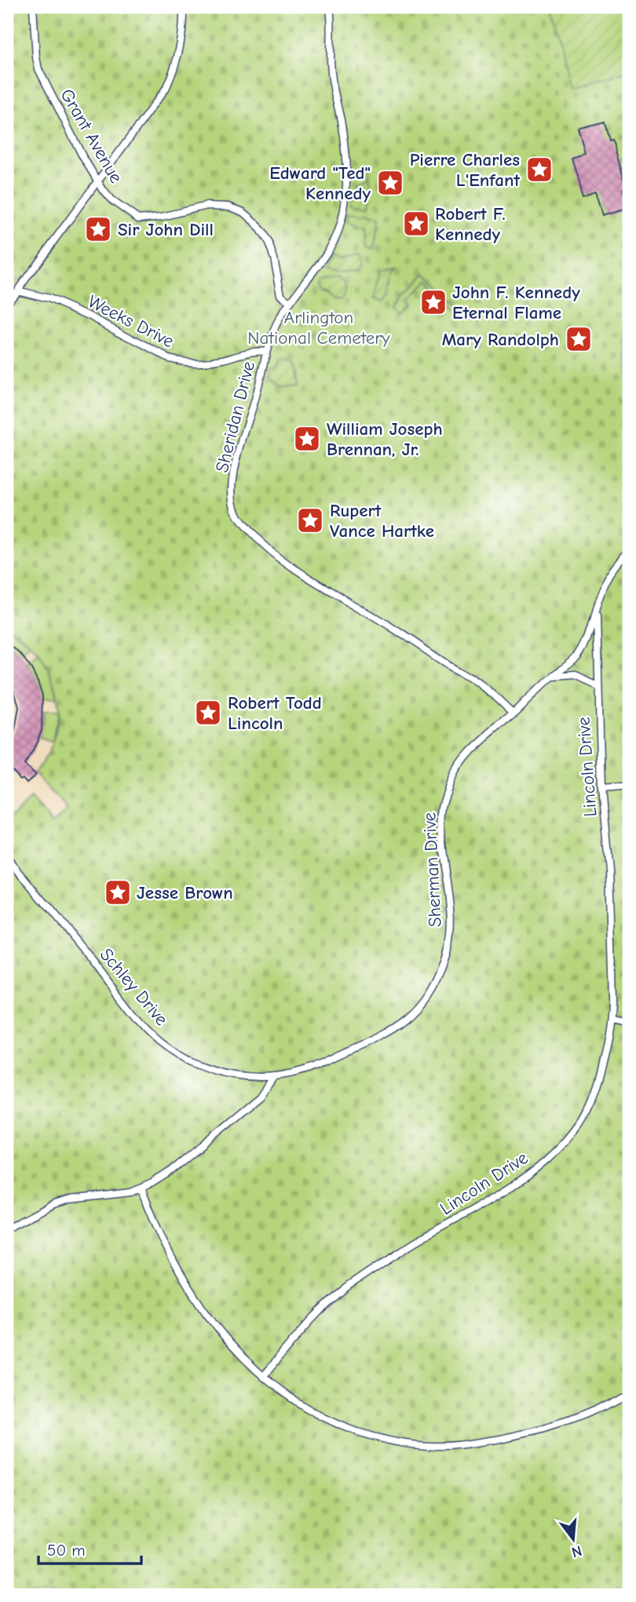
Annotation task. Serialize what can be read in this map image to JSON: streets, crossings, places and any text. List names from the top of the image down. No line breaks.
{"streets":{"lane":["Grant Avenue","Weeks Drive","Sheridan Drive","Lincoln Drive","Sherman Drive","Schley Drive"]},"crossings":[["Grant Avenue","Sheridan Drive"],["Weeks Drive","Sheridan Drive"],["Sheridan Drive","Sherman Drive"],["Lincoln Drive","Sherman Drive"],["Sherman Drive","Schley Drive"]],"parks":["Arlington National Cemetery"],"places":{"place":["Pierre Charles L'Enfant","Edward \"Ted\" Kennedy","Robert F. Kennedy","Sir John Dill","John F. Kennedy Eternal Flame","Mary Randolph","William Joseph Brennan, Jr.","Rupert Vance Hartke","Robert Todd Lincoln","Jesse Brown"]},"scale_bar":"50 m","north":"bottom"}
